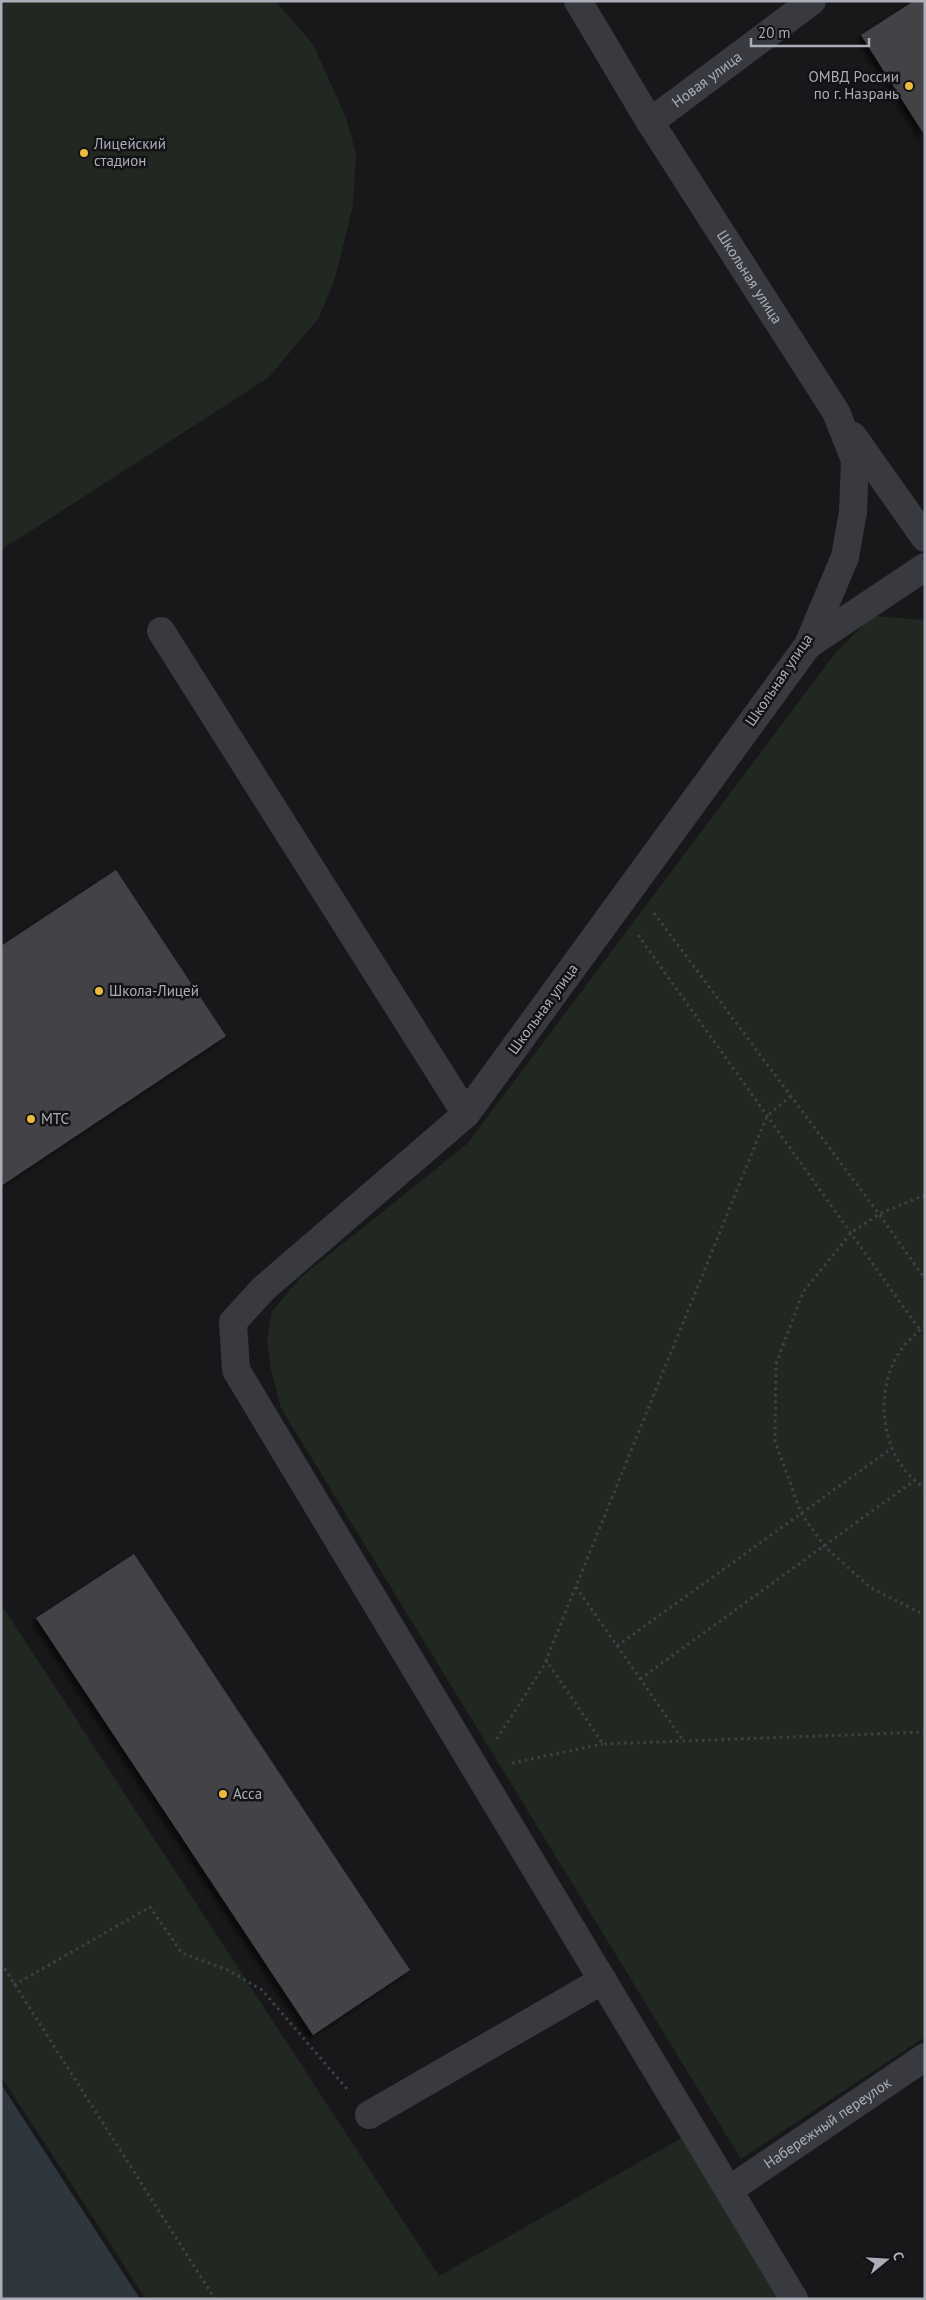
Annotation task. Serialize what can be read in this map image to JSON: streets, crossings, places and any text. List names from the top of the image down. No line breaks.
{"streets":{"street":["Новая улица","Школьная улица","Набережный переулок"]},"crossings":[["Новая улица","Школьная улица"],["Школьная улица","Набережный переулок"]],"places":["ОМВД России по г. Назрань","Лицейский стадион","Школа-Лицей","МТС","Асса"],"scale_bar":"20 m","north":"right"}
